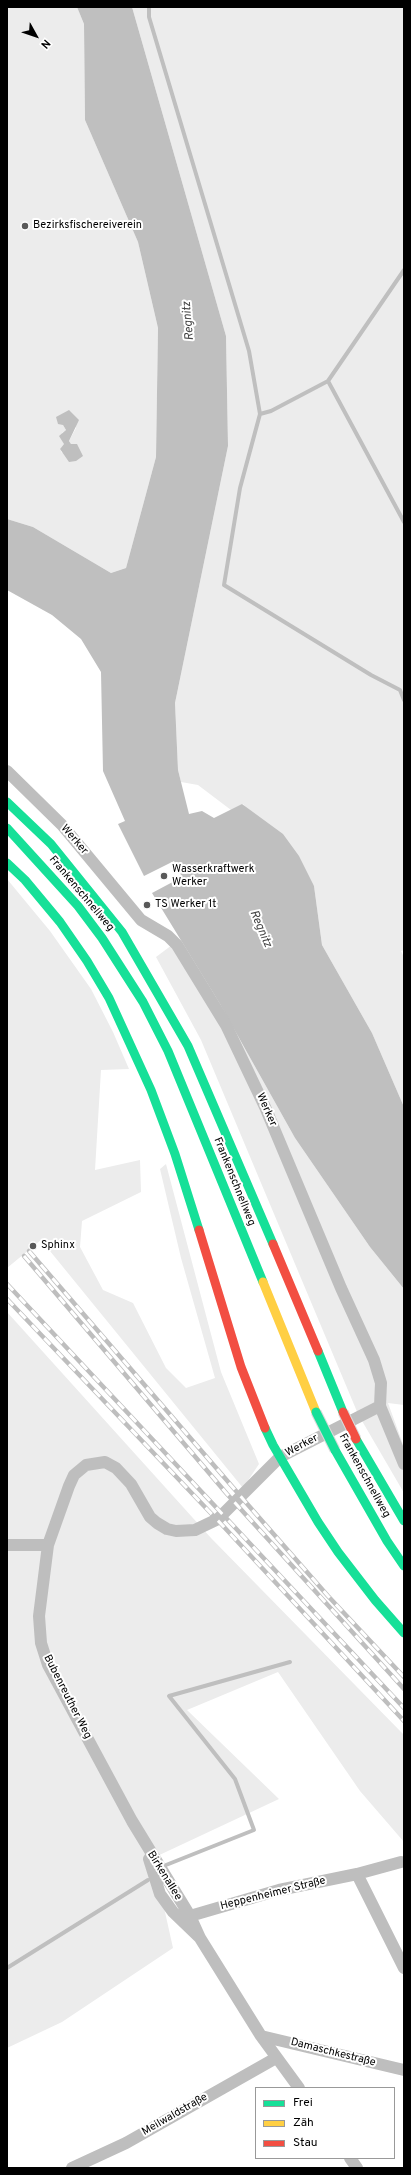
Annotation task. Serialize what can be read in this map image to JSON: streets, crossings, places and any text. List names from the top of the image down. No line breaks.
{"streets":{"main road":["Frankenschnellweg"],"street":["Werker","Bubenreuther Weg","Birkenallee","Heppenheimer Straße","Damaschkestraße","Meilwaldstraße"]},"crossings":[["Werker","Bubenreuther Weg"],["Bubenreuther Weg","Birkenallee"],["Birkenallee","Heppenheimer Straße"],["Birkenallee","Damaschkestraße"],["Birkenallee","Meilwaldstraße"]],"water":["Regnitz"],"places":["Bezirksfischereiverein","Wasserkraftwerk Werker","TS Werker 1t","Sphinx"],"legend":["Frei","Zäh","Stau"],"north":"bottom right"}
